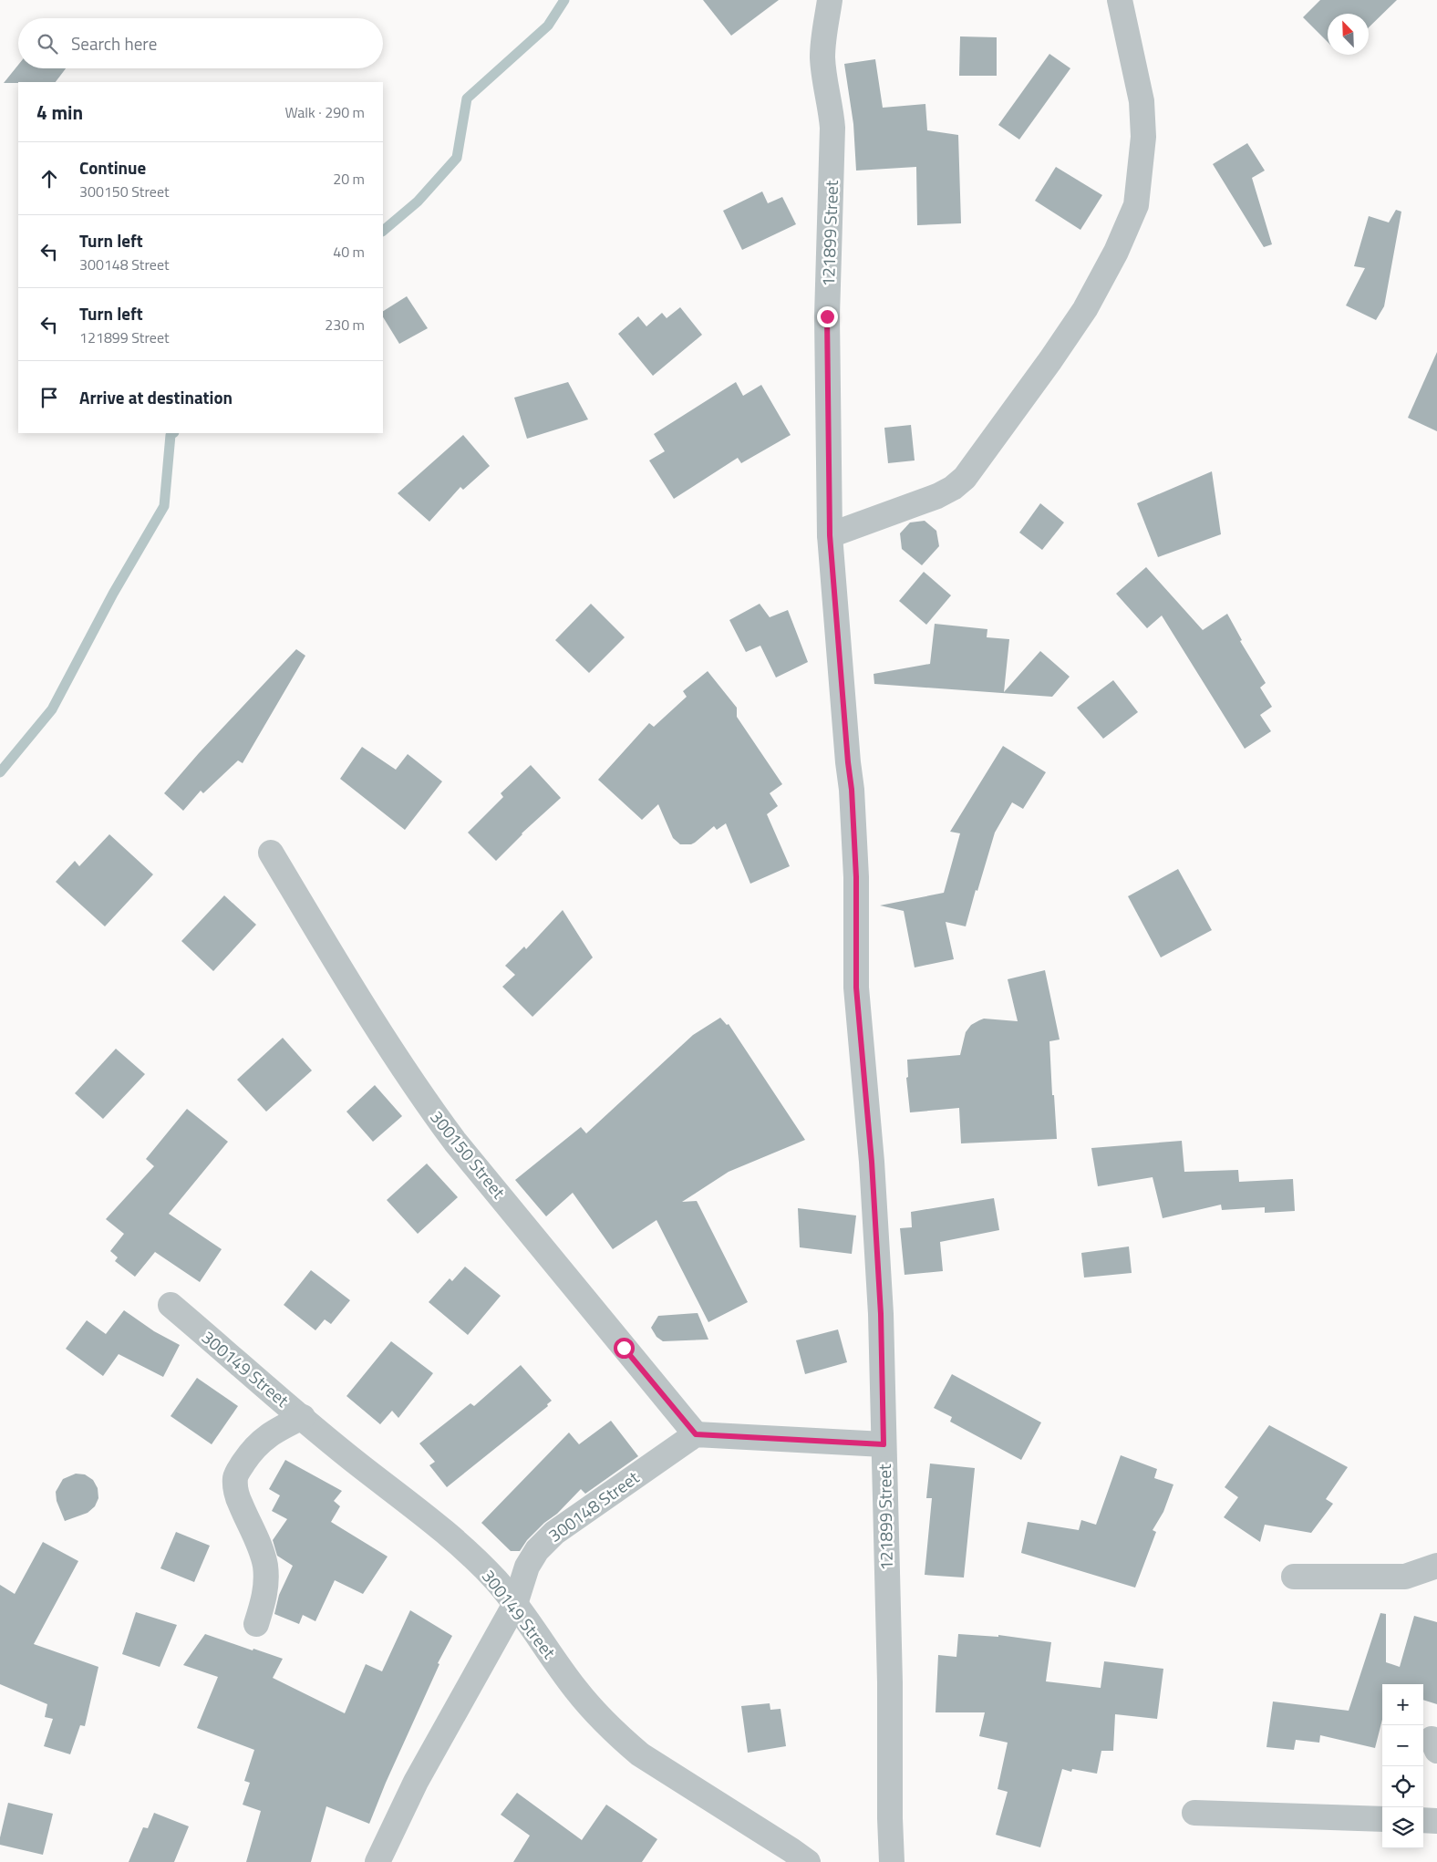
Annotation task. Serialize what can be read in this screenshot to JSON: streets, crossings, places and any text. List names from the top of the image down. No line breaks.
{"streets":{"street":["121899 Street","300150 Street","300149 Street","300148 Street"]},"crossings":[["300150 Street","300148 Street"],["300149 Street","300148 Street"]],"north":"top left","page":{"search":"Search here","heading":["4 min","Walk · 290 m"],"list":[["Continue","300150 Street","20 m"],["Turn left","300148 Street","40 m"],["Turn left","121899 Street","230 m"],"Arrive at destination"],"map_buttons":["+","−"]}}
